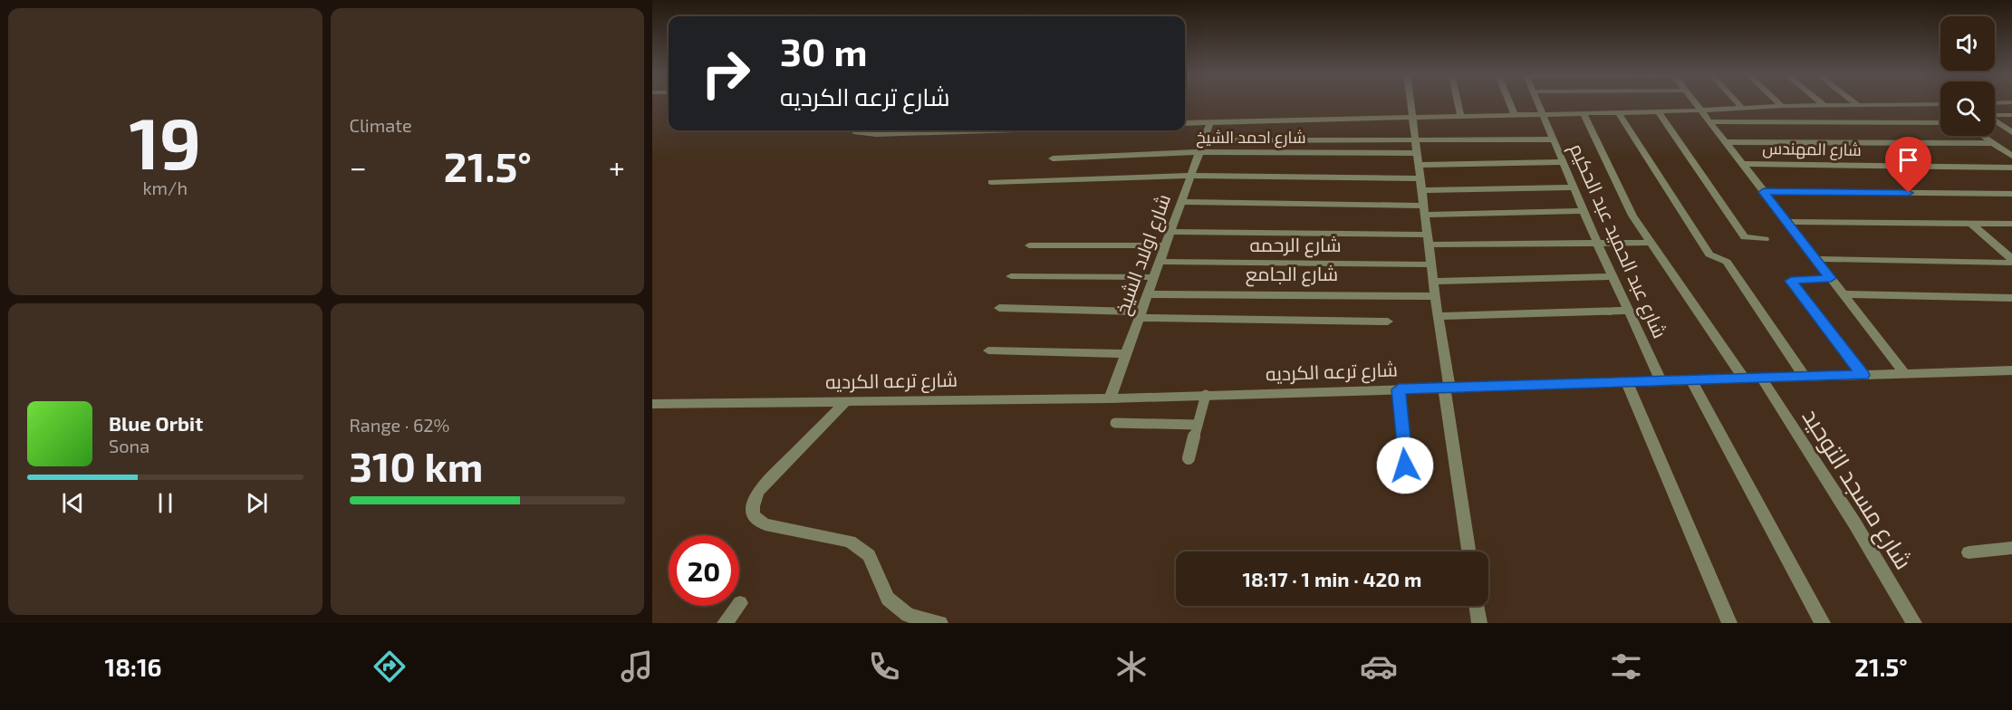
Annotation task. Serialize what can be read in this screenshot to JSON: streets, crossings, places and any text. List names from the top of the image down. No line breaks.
{"streets":{"street":["شارع احمد الشيخ","شارع المهندس","شارع عبد الحميد عبد الحكيم","شارع الرحمه","شارع اولاد الشيخ","شارع الجامع","شارع ترعه الكرديه","شارع مسجد التوحيد"]},"crossings":[["شارع احمد الشيخ","شارع اولاد الشيخ"],["شارع عبد الحميد عبد الحكيم","شارع ترعه الكرديه"],["شارع الرحمه","شارع اولاد الشيخ"],["شارع اولاد الشيخ","شارع الجامع"],["شارع اولاد الشيخ","شارع ترعه الكرديه"],["شارع ترعه الكرديه","شارع مسجد التوحيد"]],"page":{"tile":[["19","km/h"],"Climate",["Range · 62%","310 km"]],"turn":["30 m","شارع ترعه الكرديه"],"heat":["−","21.5°","+"],"song":["Blue Orbit","Sona"],"limit":"20","trip":"18:17 · 1 min · 420 m","tabs":["18:16","21.5°"]}}
